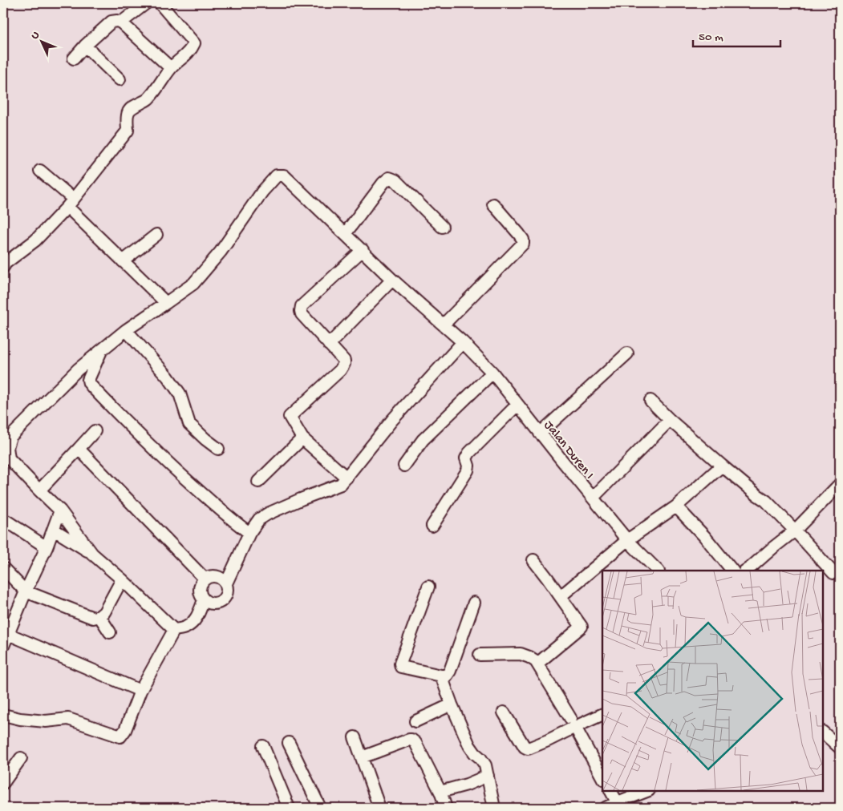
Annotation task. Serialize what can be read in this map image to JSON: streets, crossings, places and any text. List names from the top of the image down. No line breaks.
{"streets":{"street":["Jalan Duren I"]},"scale_bar":"50 m","north":"top left"}
